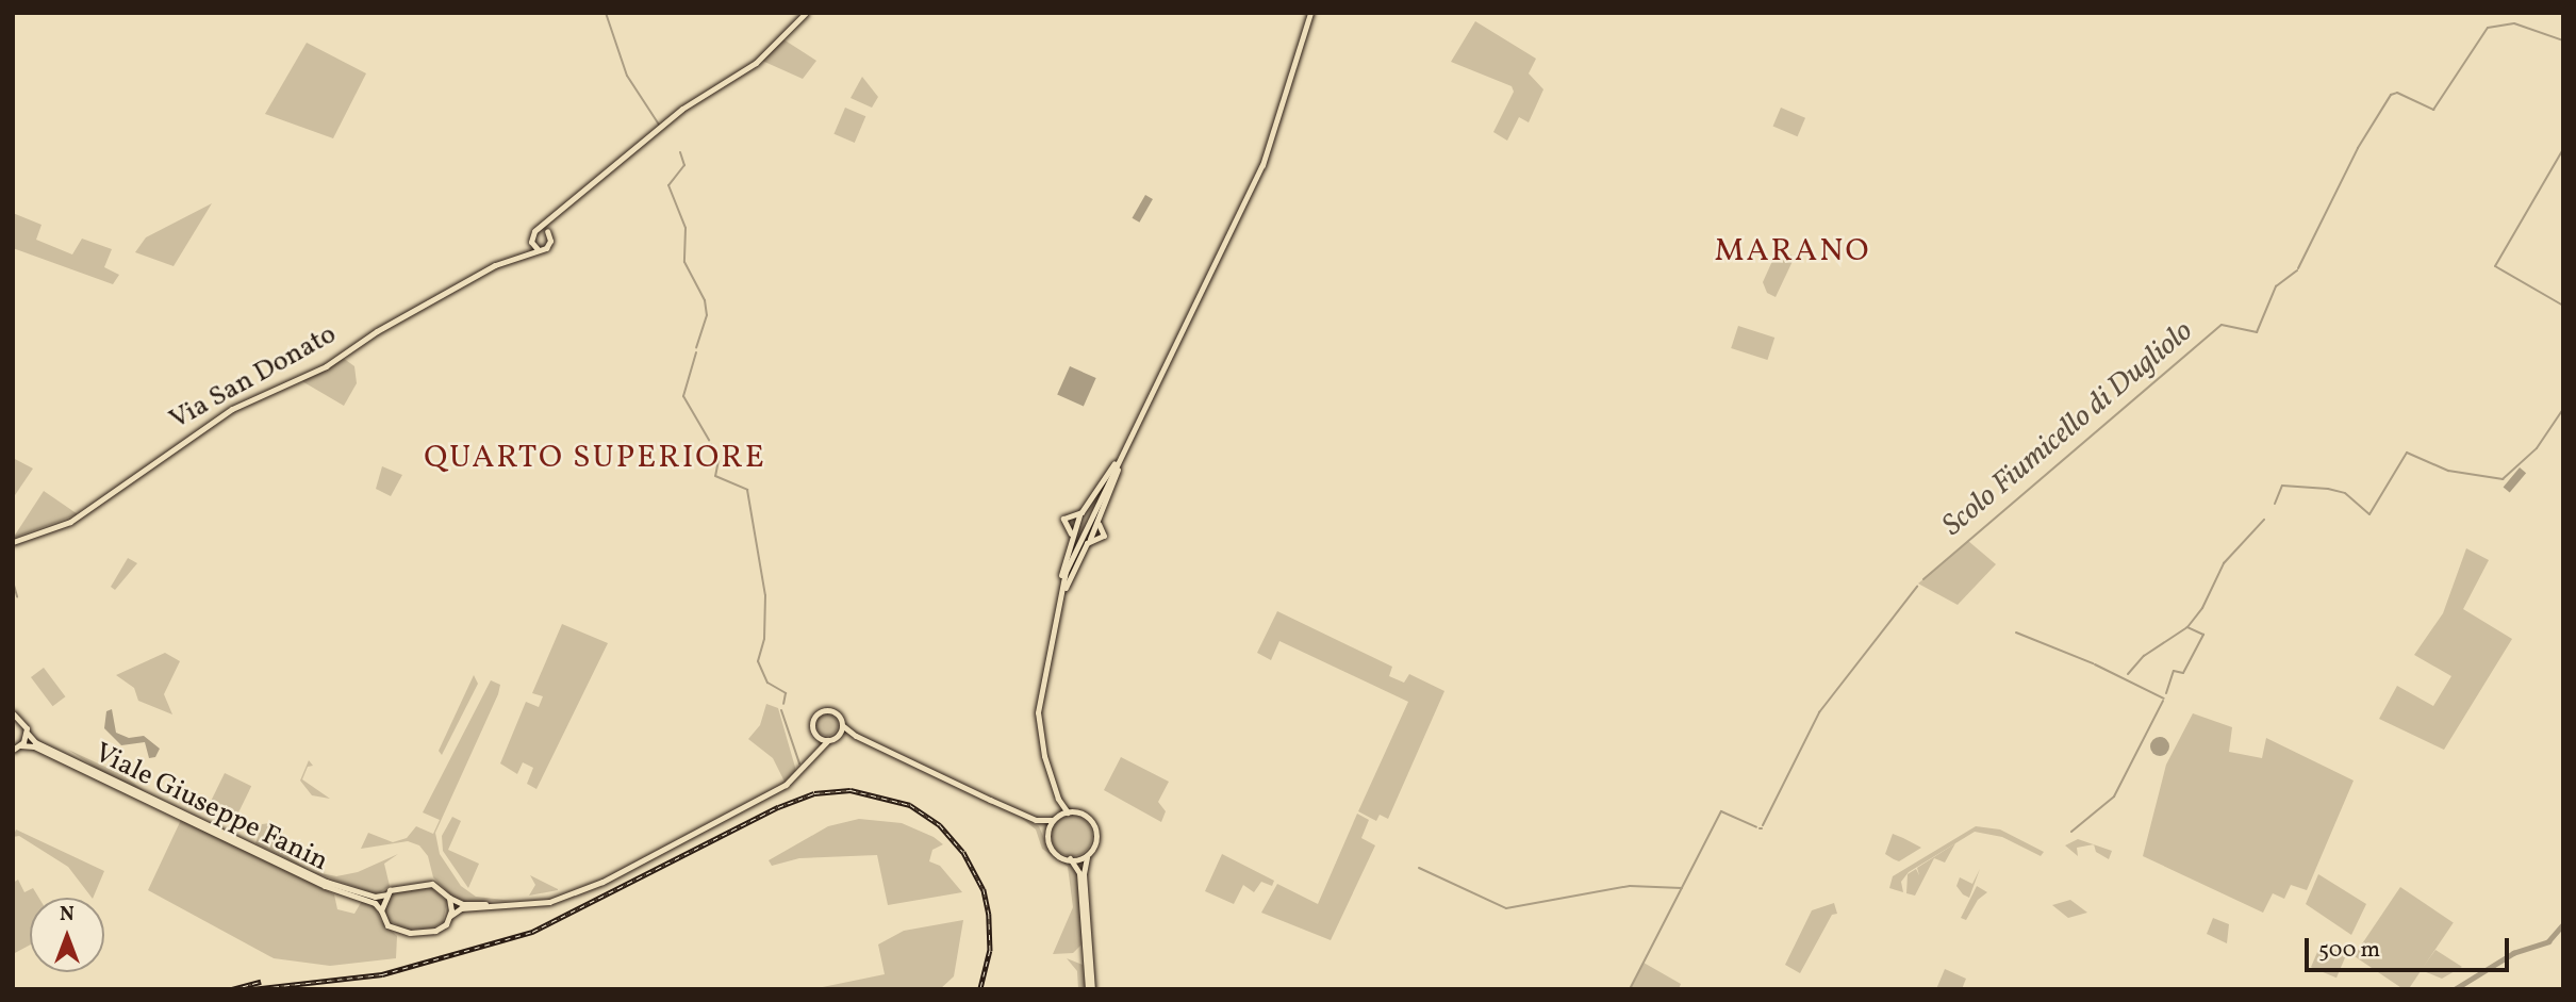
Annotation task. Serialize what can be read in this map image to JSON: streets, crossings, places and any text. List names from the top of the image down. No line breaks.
{"streets":{"main road":["Via San Donato","Viale Giuseppe Fanin"]},"districts":["MARANO","QUARTO SUPERIORE"],"water":["Scolo Fiumicello di Dugliolo"],"scale_bar":"500 m","north":"top"}
